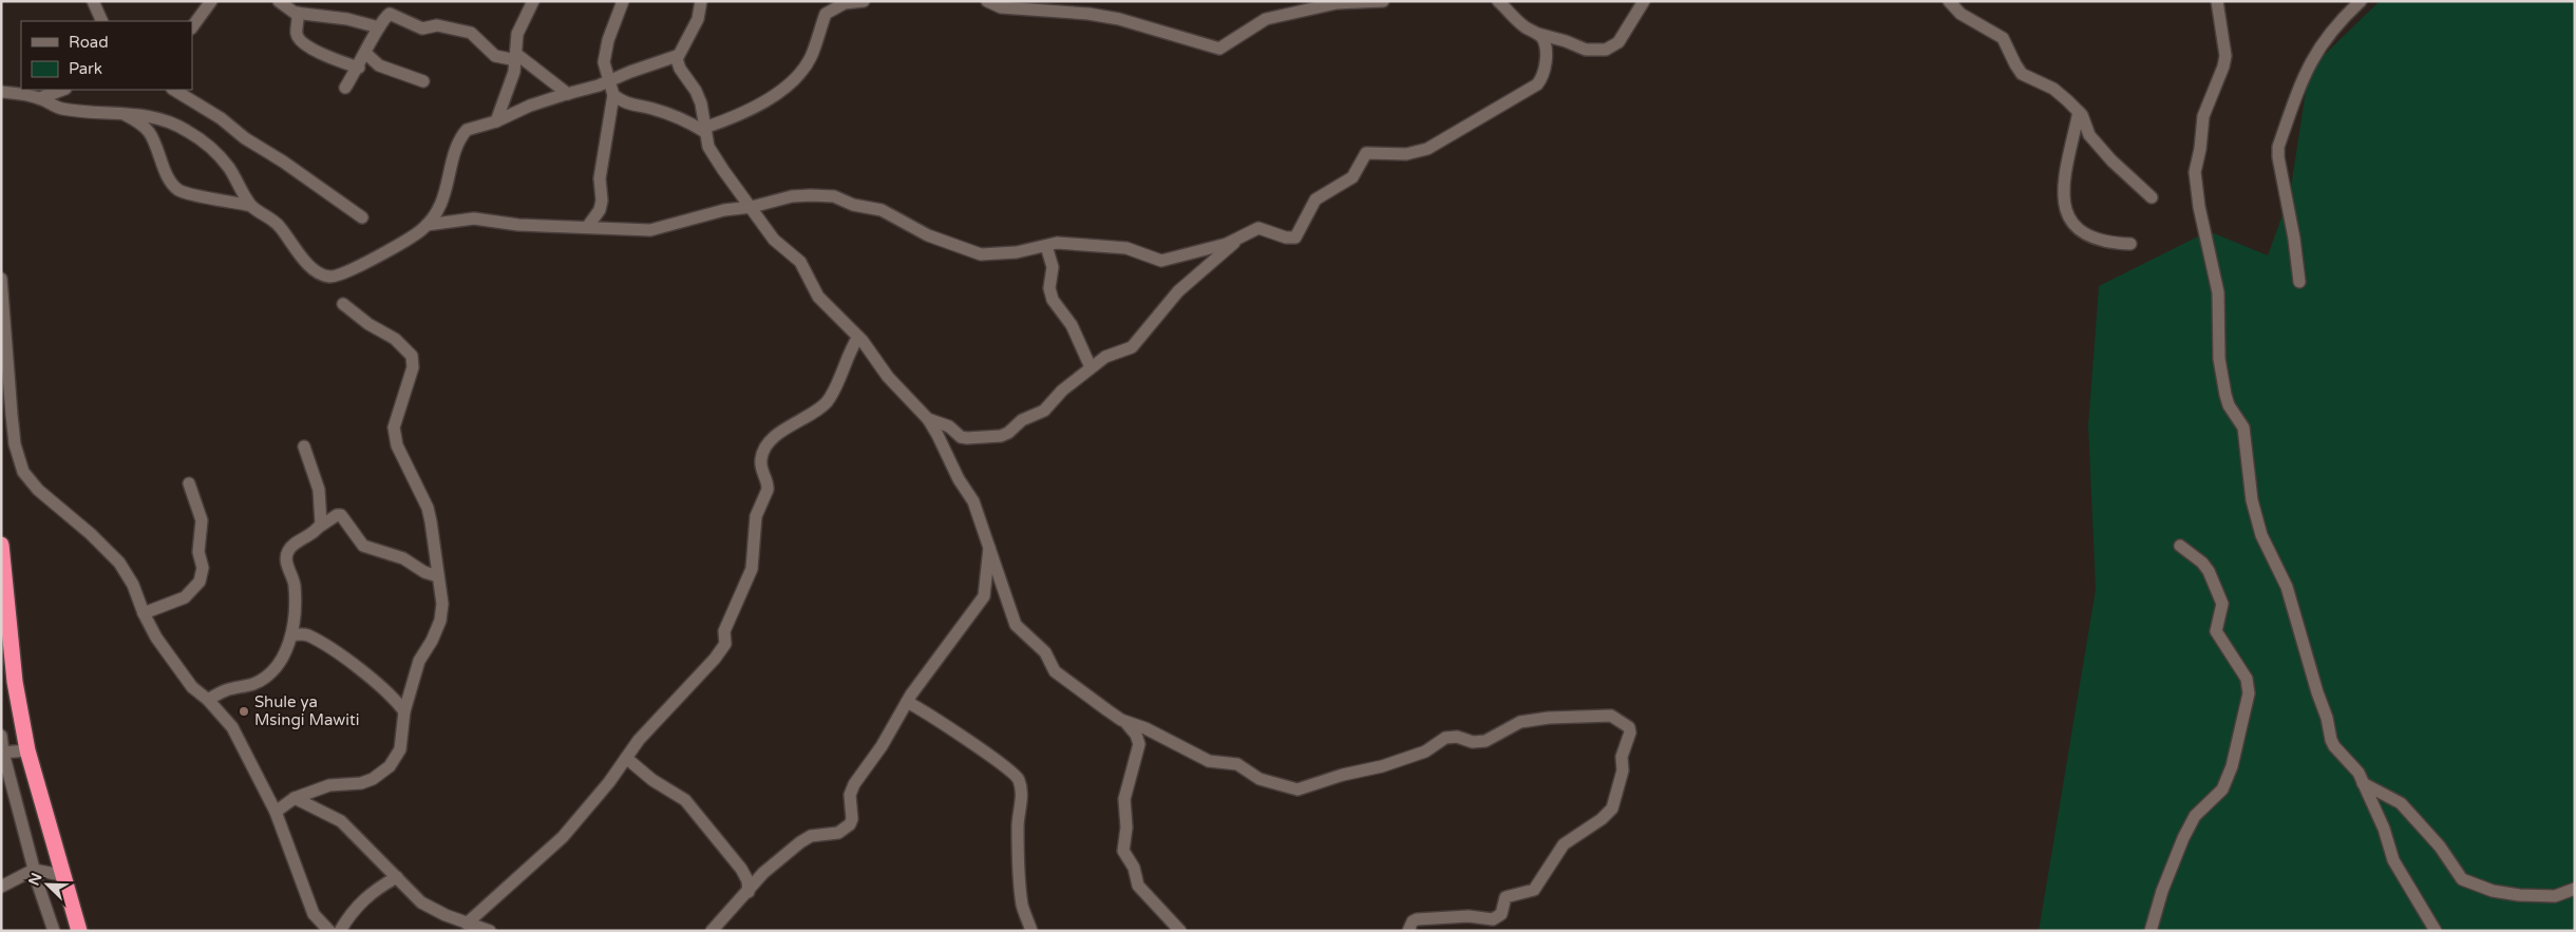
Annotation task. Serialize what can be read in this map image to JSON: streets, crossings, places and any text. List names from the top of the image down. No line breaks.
{"places":["Shule ya Msingi Mawiti"],"legend":["Road","Park"],"north":"top left"}
